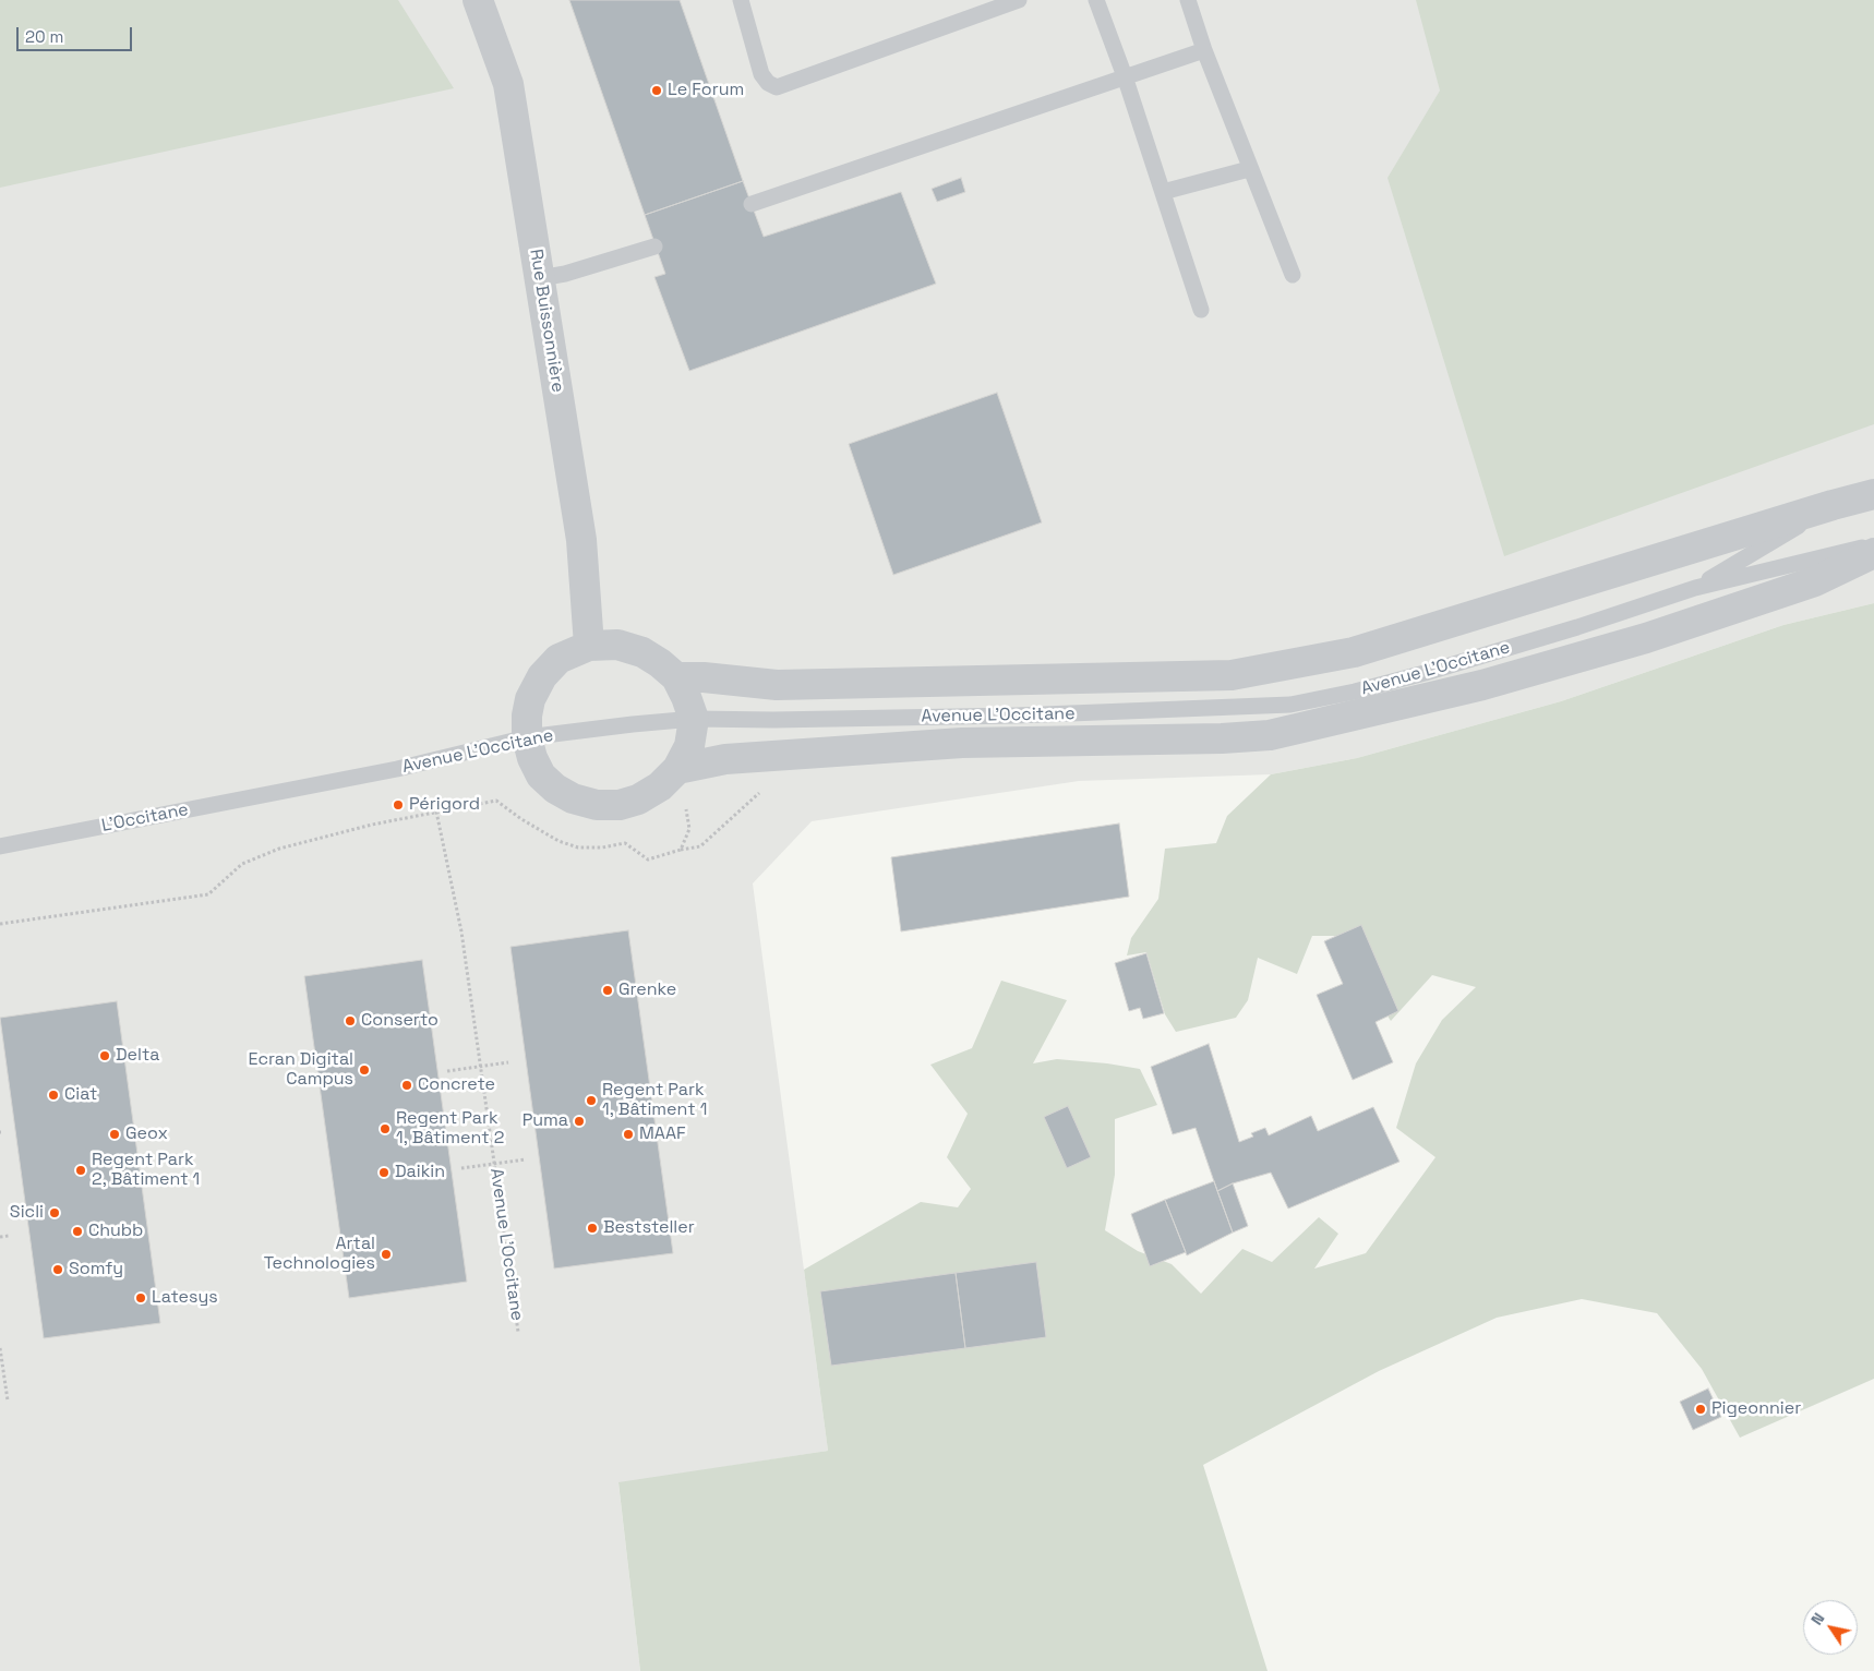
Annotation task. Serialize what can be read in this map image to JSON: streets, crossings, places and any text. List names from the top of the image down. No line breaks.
{"streets":{"street":["Rue Buissonnière","Avenue L'Occitane"],"lane":["L'Occitane"]},"crossings":[["Avenue L'Occitane","L'Occitane"]],"places":["Le Forum","Périgord","Grenke","Conserto","Delta","Ecran Digital Campus","Concrete","Ciat","Regent Park 1, Bâtiment 1","Puma","Regent Park 1, Bâtiment 2","Geox","MAAF","Regent Park 2, Bâtiment 1","Daikin","Sicli","Beststeller","Chubb","Artal Technologies","Somfy","Latesys","Pigeonnier"],"scale_bar":"20 m","north":"top left"}
